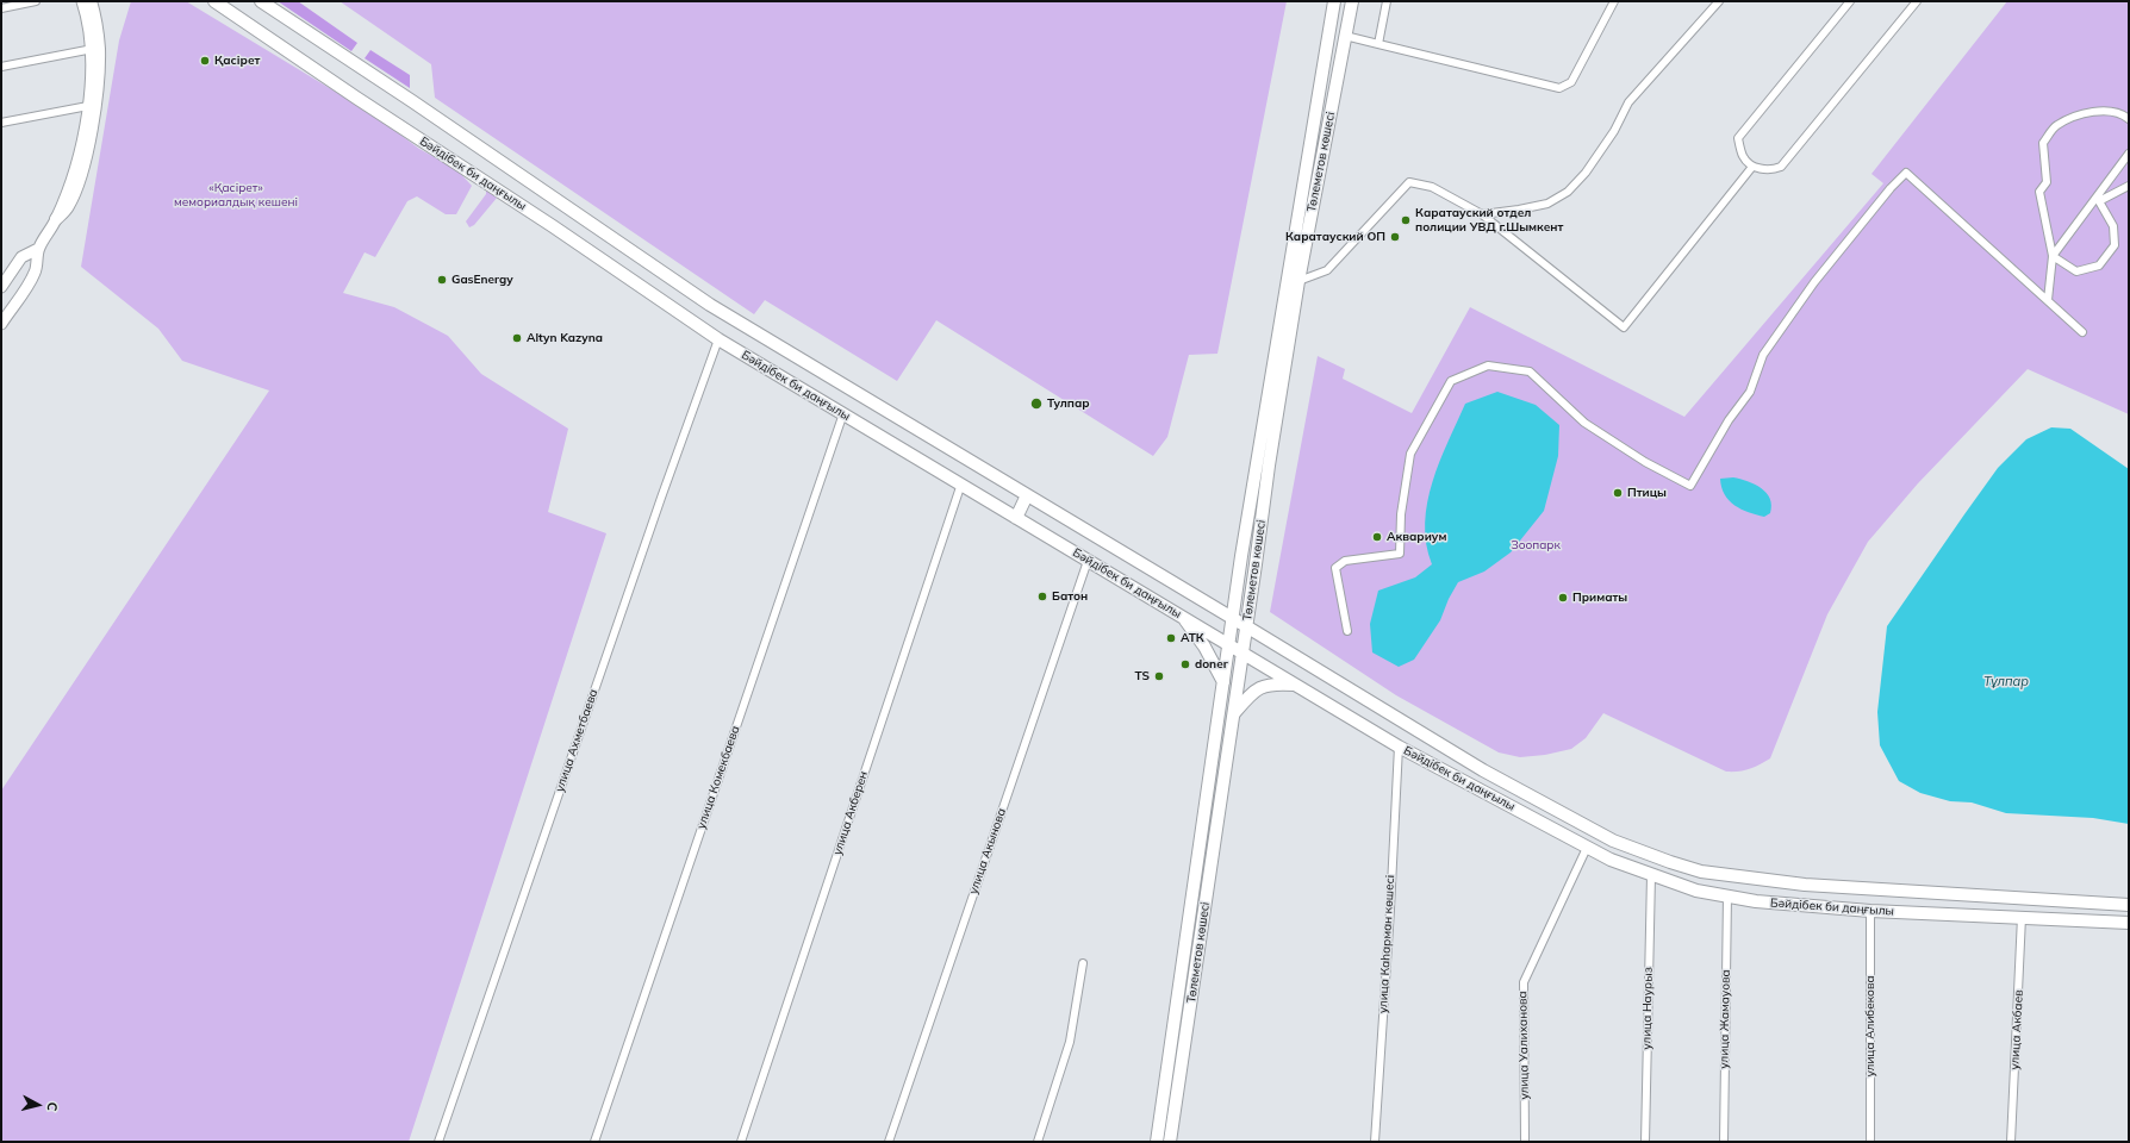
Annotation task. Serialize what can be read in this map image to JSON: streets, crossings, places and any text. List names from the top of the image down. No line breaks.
{"streets":{"main road":["Төлеметов көшесі","Бәйдібек би даңғылы"],"street":["улица Ахметбаева","улица Комекбаева","улица Акберен","улица Акынова","улица Каһарман көшесі","улица Наурыз","улица Жамауова","улица Алибекова","улица Акбаев","улица Уалиханова"]},"crossings":[["Төлеметов көшесі","Бәйдібек би даңғылы"],["Бәйдібек би даңғылы","улица Ахметбаева"],["Бәйдібек би даңғылы","улица Комекбаева"],["Бәйдібек би даңғылы","улица Акберен"],["Бәйдібек би даңғылы","улица Акынова"],["Бәйдібек би даңғылы","улица Каһарман көшесі"],["Бәйдібек би даңғылы","улица Наурыз"],["Бәйдібек би даңғылы","улица Жамауова"],["Бәйдібек би даңғылы","улица Алибекова"],["Бәйдібек би даңғылы","улица Акбаев"],["Бәйдібек би даңғылы","улица Уалиханова"]],"water":["Тұлпар"],"parks":["«Қасірет» мемориалдық кешені","Зоопарк"],"places":["Қасірет","Каратауский отдел полиции УВД г.Шымкент","Каратауский ОП","GasEnergy","Altyn Kazyna","Тулпар","Птицы","Аквариум","Батон","Приматы","АТК","doner","TS"],"north":"right"}
